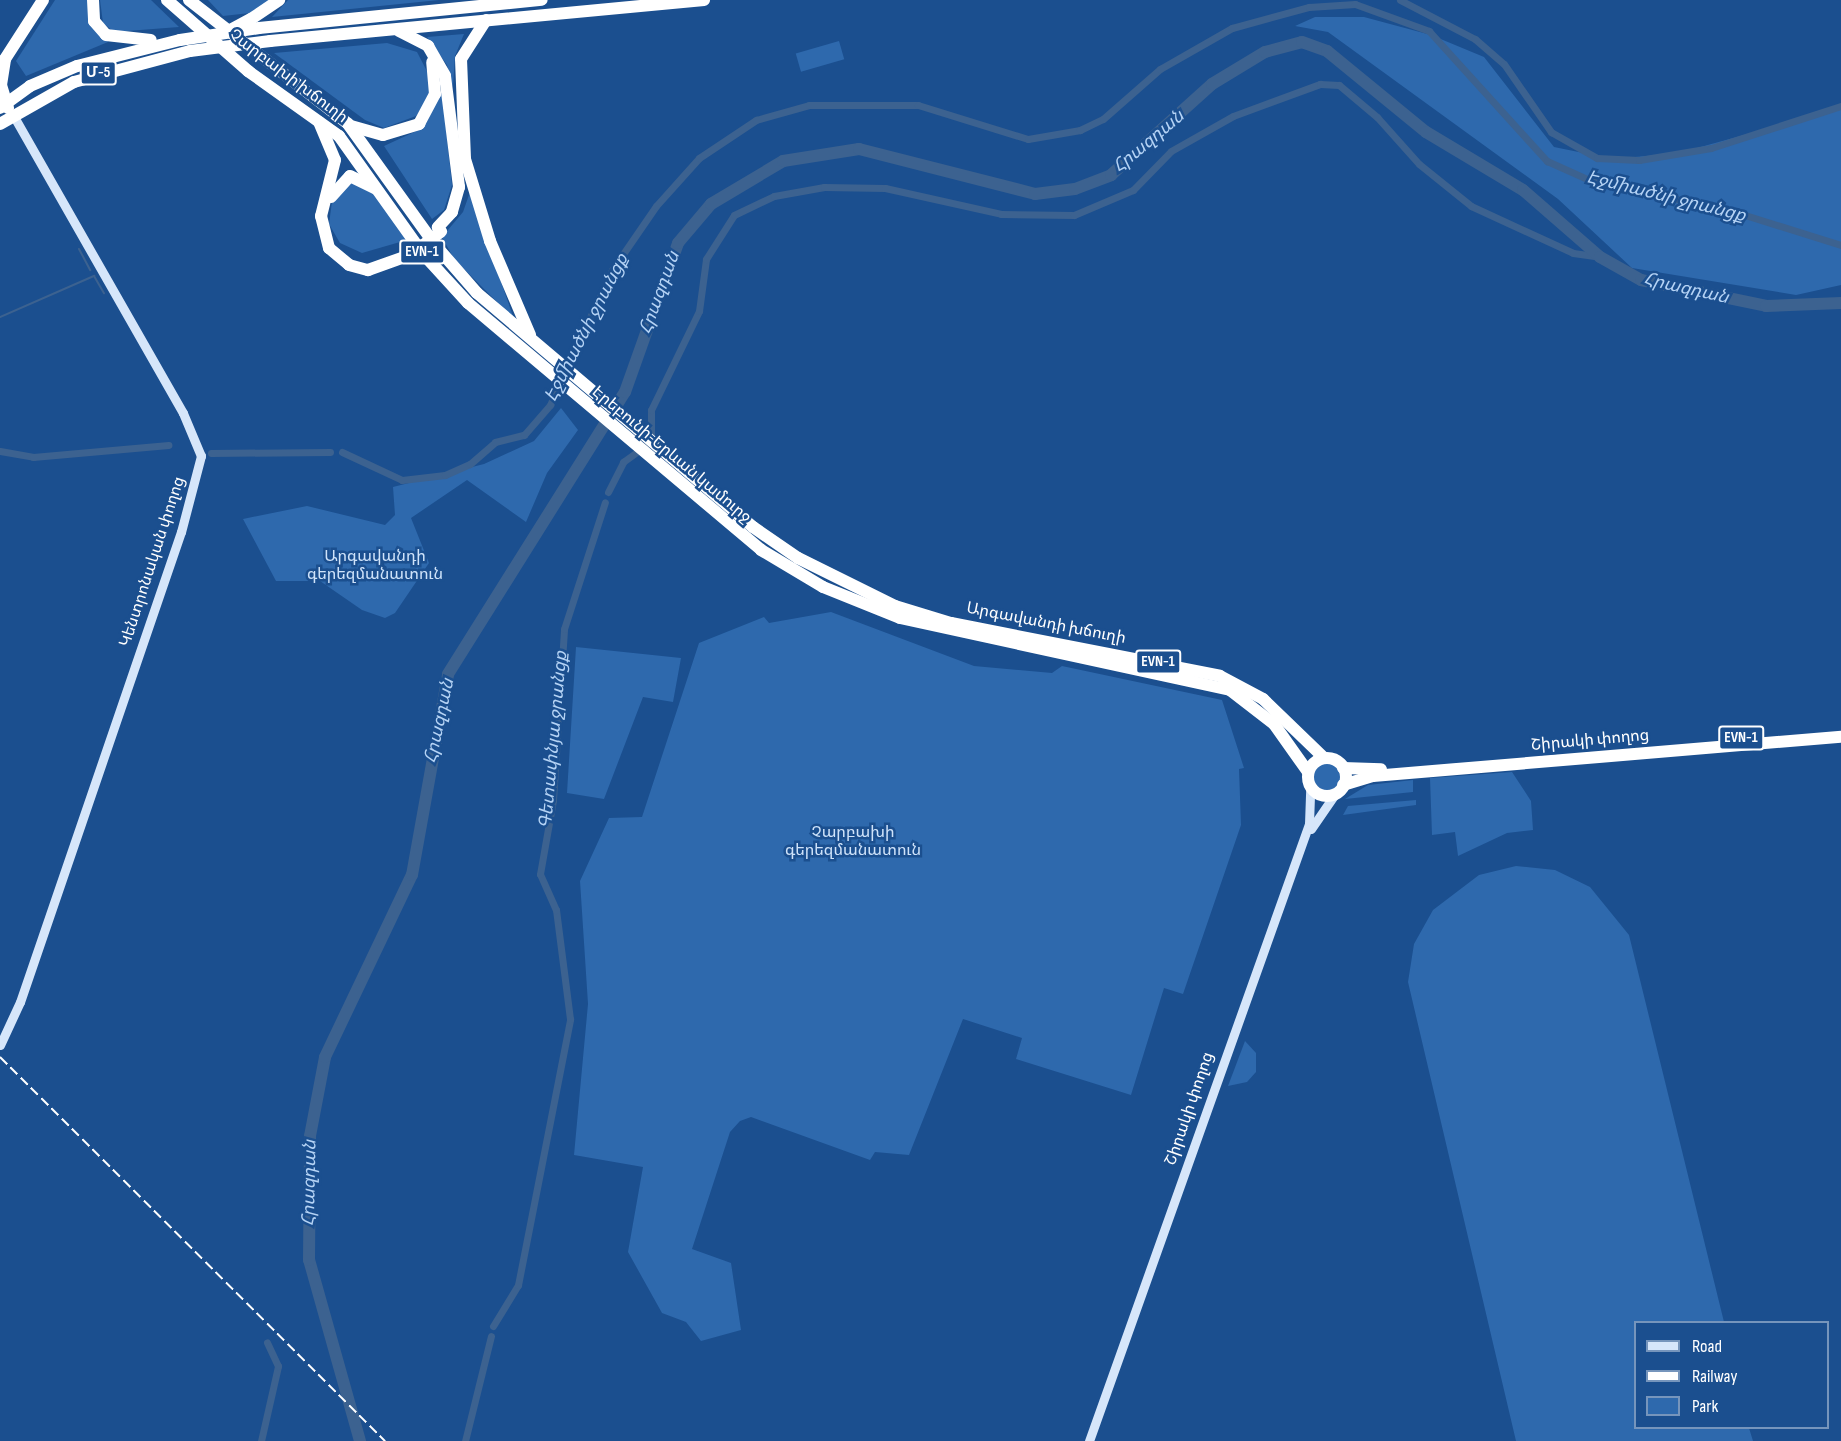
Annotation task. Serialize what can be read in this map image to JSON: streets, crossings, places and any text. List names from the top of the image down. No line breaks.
{"streets":{"highway":["Մ-5","Չարբախի խճուղի","EVN-1","Էրեբունի-Երևան կամուրջ","Արգավանդի խճուղի","Շիրակի փողոց"],"main road":["Կենտրոնական փողոց"]},"crossings":[["Մ-5","Կենտրոնական փողոց"],["Չարբախի խճուղի","Էրեբունի-Երևան կամուրջ"],["EVN-1","Արգավանդի խճուղի"],["EVN-1","Շիրակի փողոց"],["Էրեբունի-Երևան կամուրջ","Արգավանդի խճուղի"],["Արգավանդի խճուղի","Շիրակի փողոց"]],"water":["Հրազդան","Էջմիածնի ջրանցք","Գետափնյա ջրանցք"],"parks":["Արգավանդի գերեզմանատուն","Չարբախի գերեզմանատուն"],"legend":["Road","Railway","Park"]}
